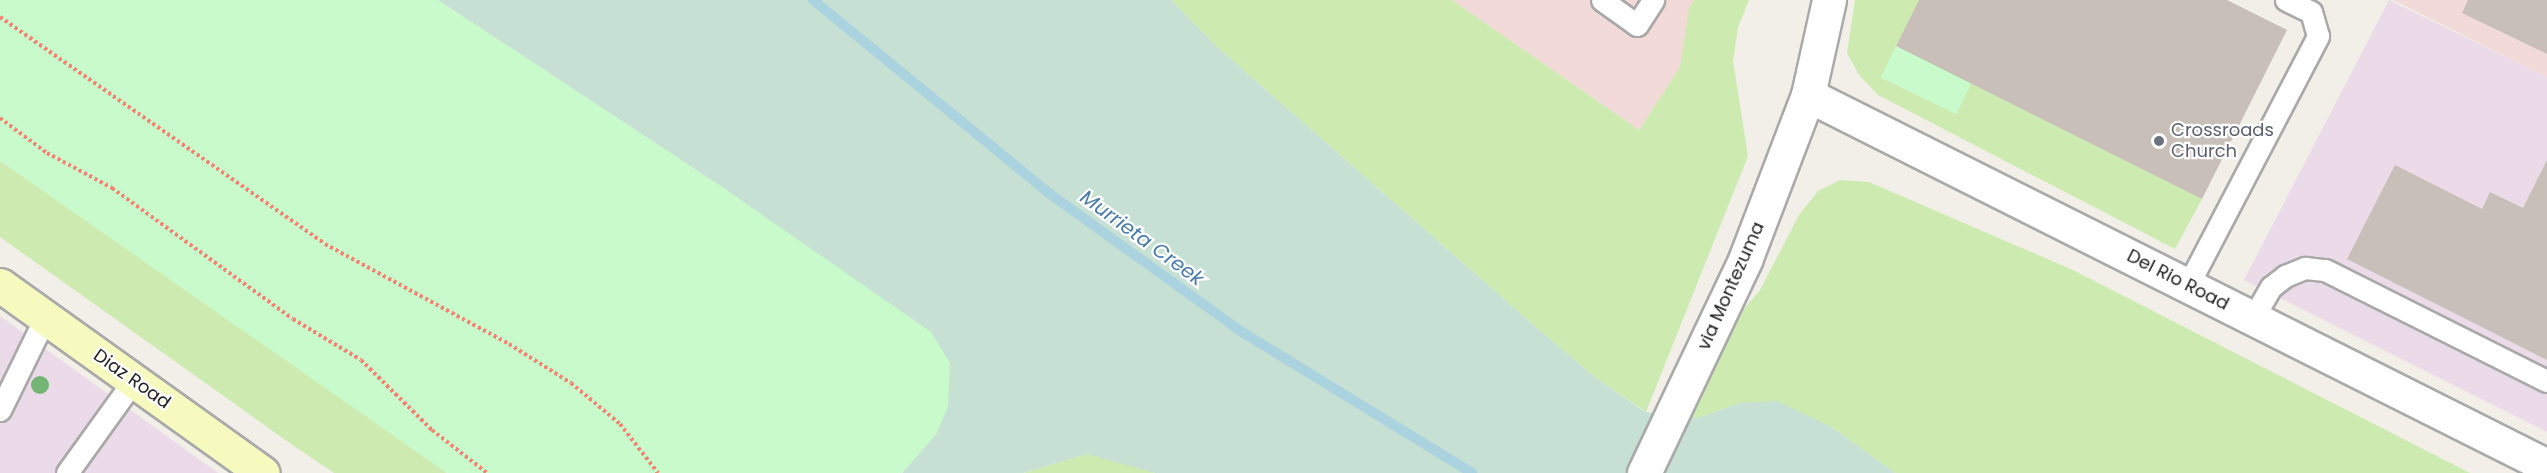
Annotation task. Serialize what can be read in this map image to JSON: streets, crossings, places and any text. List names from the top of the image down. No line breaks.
{"streets":{"main road":["Diaz Road"],"street":["Del Rio Road","via Montezuma"]},"crossings":[["Del Rio Road","via Montezuma"]],"water":["Murrieta Creek"],"places":["Crossroads Church"]}
